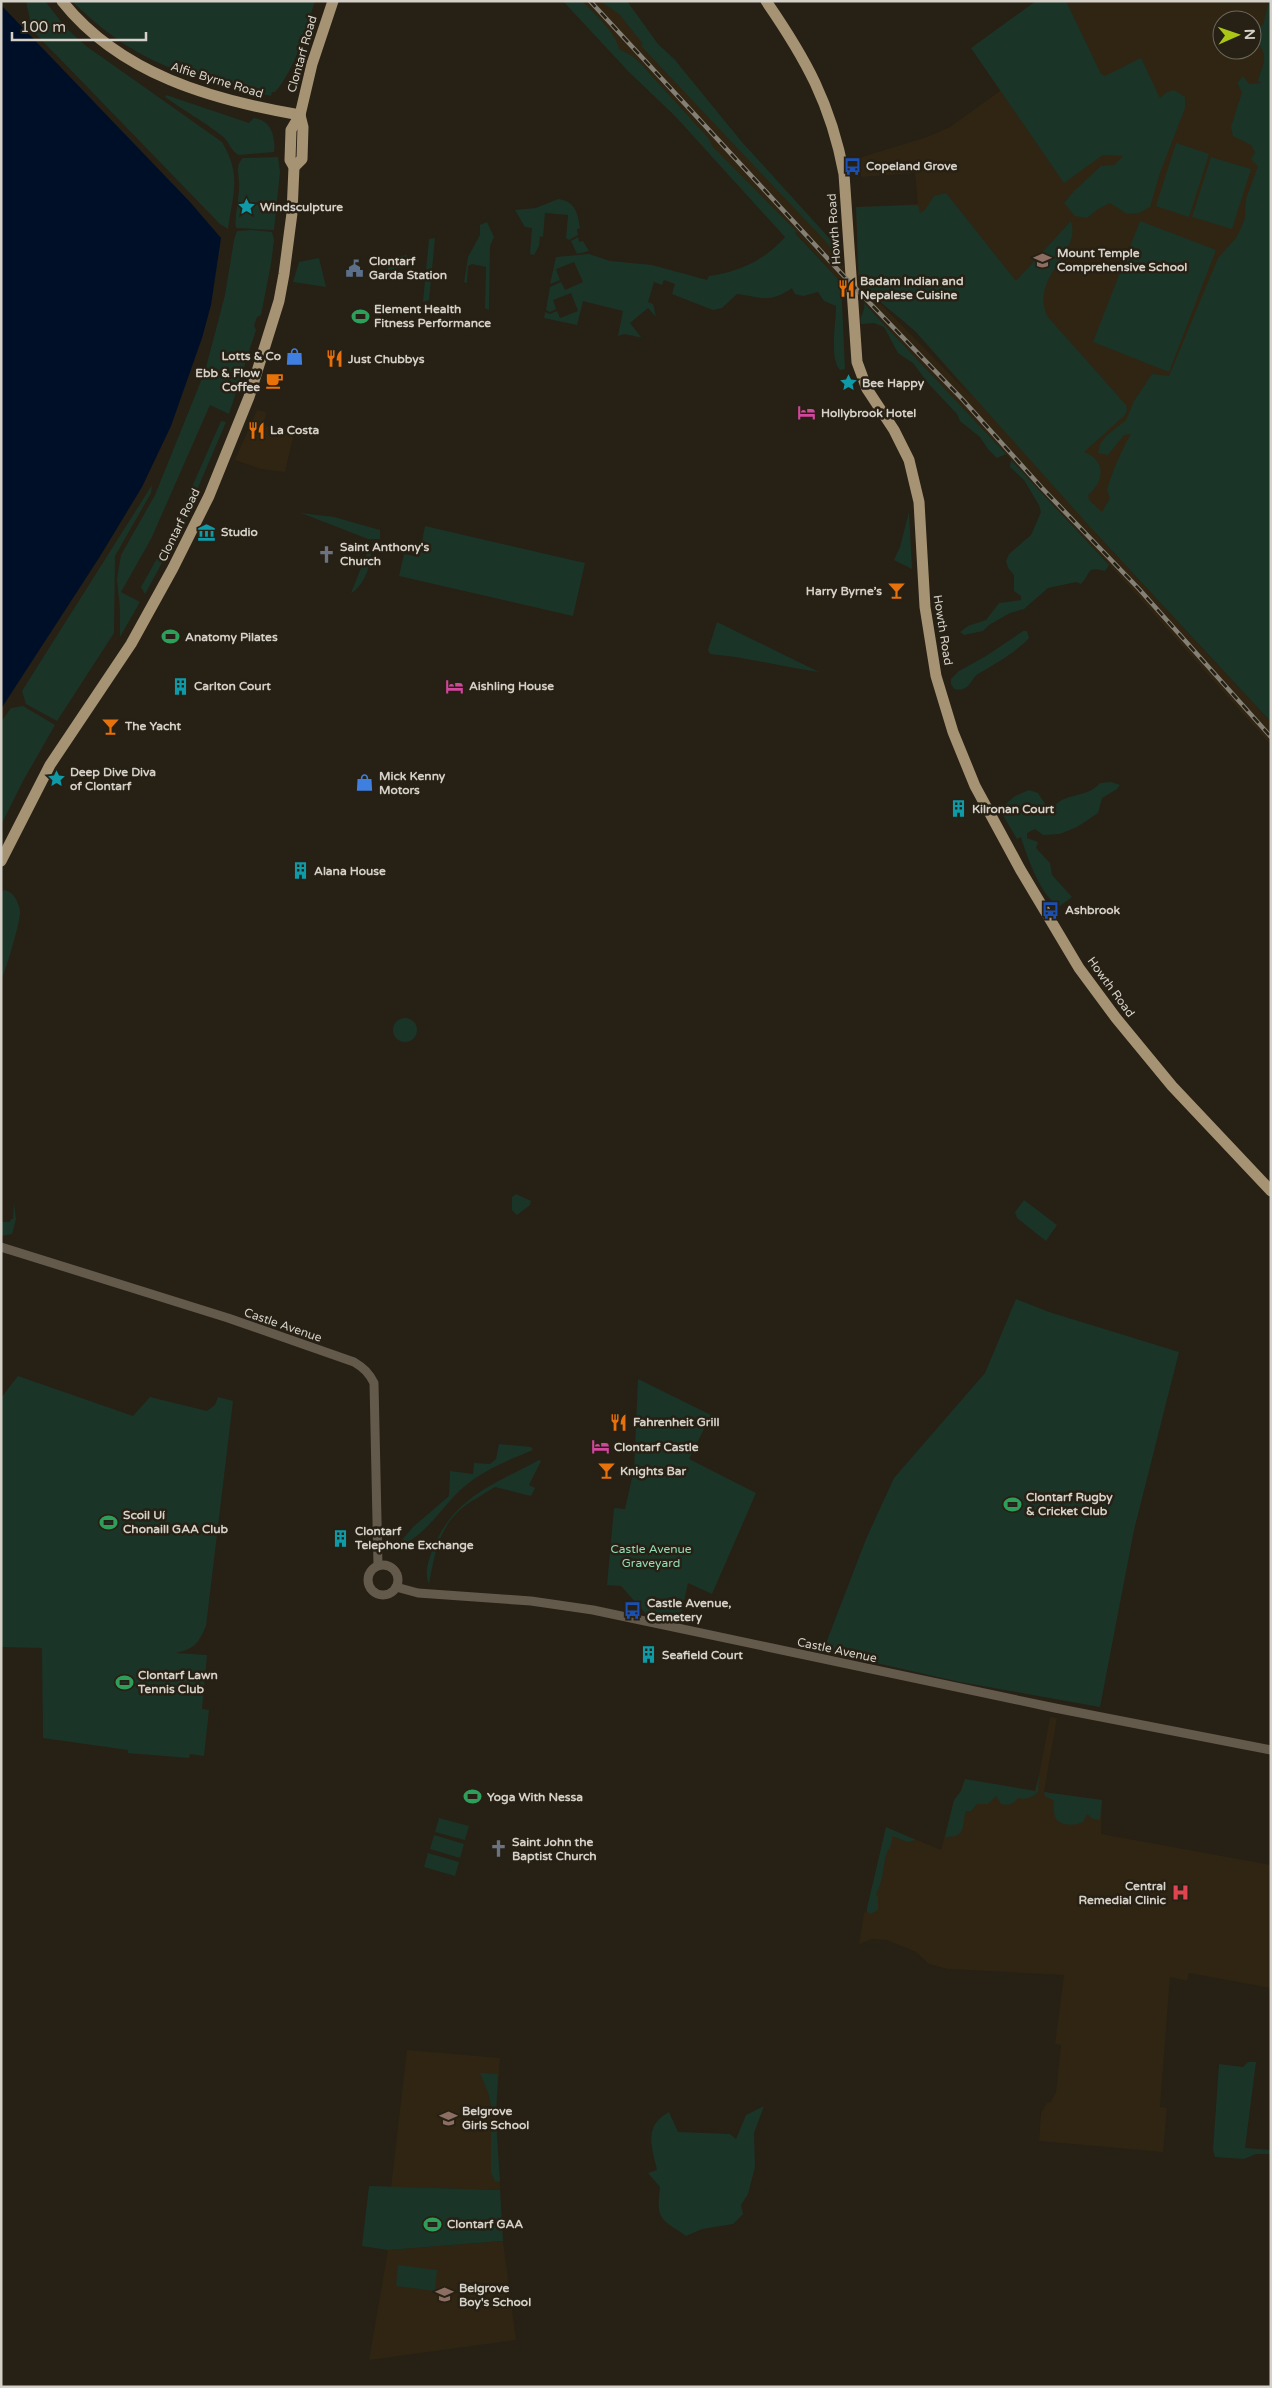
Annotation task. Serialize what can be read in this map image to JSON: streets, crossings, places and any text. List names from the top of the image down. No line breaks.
{"streets":{"main road":["Clontarf Road","Alfie Byrne Road","Howth Road"],"street":["Castle Avenue"]},"crossings":[["Clontarf Road","Alfie Byrne Road"]],"parks":["Castle Avenue Graveyard"],"places":{"bus stop":["Copeland Grove","Ashbrook","Castle Avenue, Cemetery"],"place":["Windsculpture","Bee Happy","Deep Dive Diva of Clontarf"],"school or university":["Mount Temple Comprehensive School","Belgrove Girls School","Belgrove Boy's School"],"public building":["Clontarf Garda Station"],"restaurant":["Badam Indian and Nepalese Cuisine","Just Chubbys","La Costa","Fahrenheit Grill"],"sports":["Element Health Fitness Performance","Anatomy Pilates","Clontarf Rugby & Cricket Club","Scoil Uí Chonaill GAA Club","Clontarf Lawn Tennis Club","Yoga With Nessa","Clontarf GAA"],"shop":["Lotts & Co","Mick Kenny Motors"],"cafe":["Ebb & Flow Coffee"],"hotel":["Hollybrook Hotel","Aishling House","Clontarf Castle"],"museum":["Studio"],"church":["Saint Anthony's Church","Saint John the Baptist Church"],"bar":["Harry Byrne’s","The Yacht","Knights Bar"],"building":["Carlton Court","Kilronan Court","Alana House","Clontarf Telephone Exchange","Seafield Court"],"hospital":["Central Remedial Clinic"]},"scale_bar":"100 m","north":"right"}
